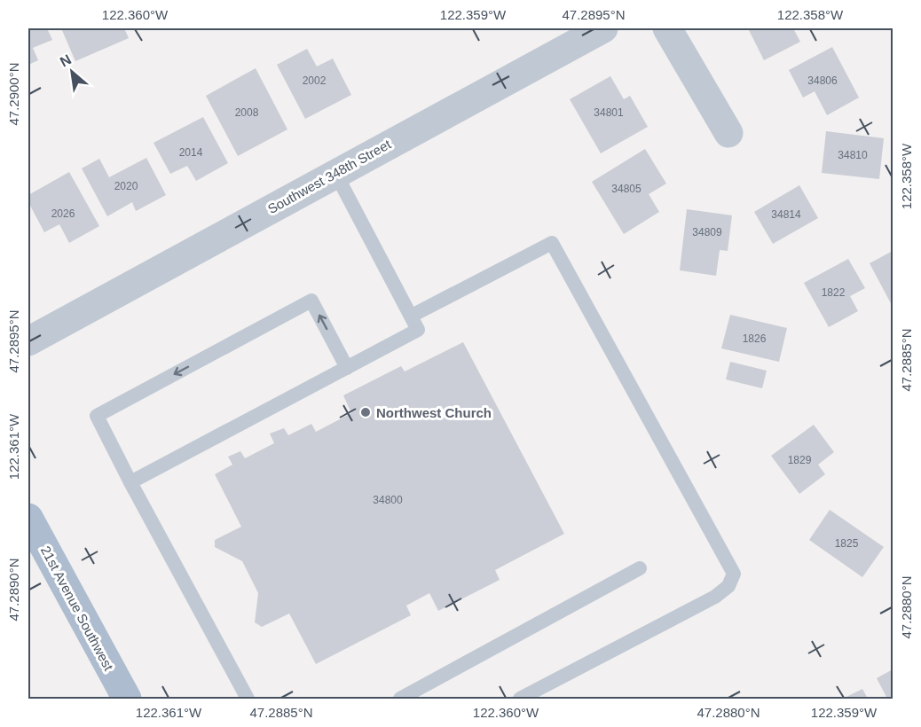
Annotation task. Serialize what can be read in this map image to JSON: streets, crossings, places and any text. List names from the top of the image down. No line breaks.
{"streets":{"main road":["21st Avenue Southwest"],"street":["Southwest 348th Street"]},"places":["Northwest Church"],"house_numbers":["2002","34806","2008","34801","2014","34810","2020","34805","2026","34814","34809","1822","1826","1829","34800","1825"],"north":"top left","coordinates":["122.360°W","122.359°W","47.2895°N","122.358°W","47.2900°N","47.2885°N","122.361°W","47.2890°N","47.2880°N"]}
